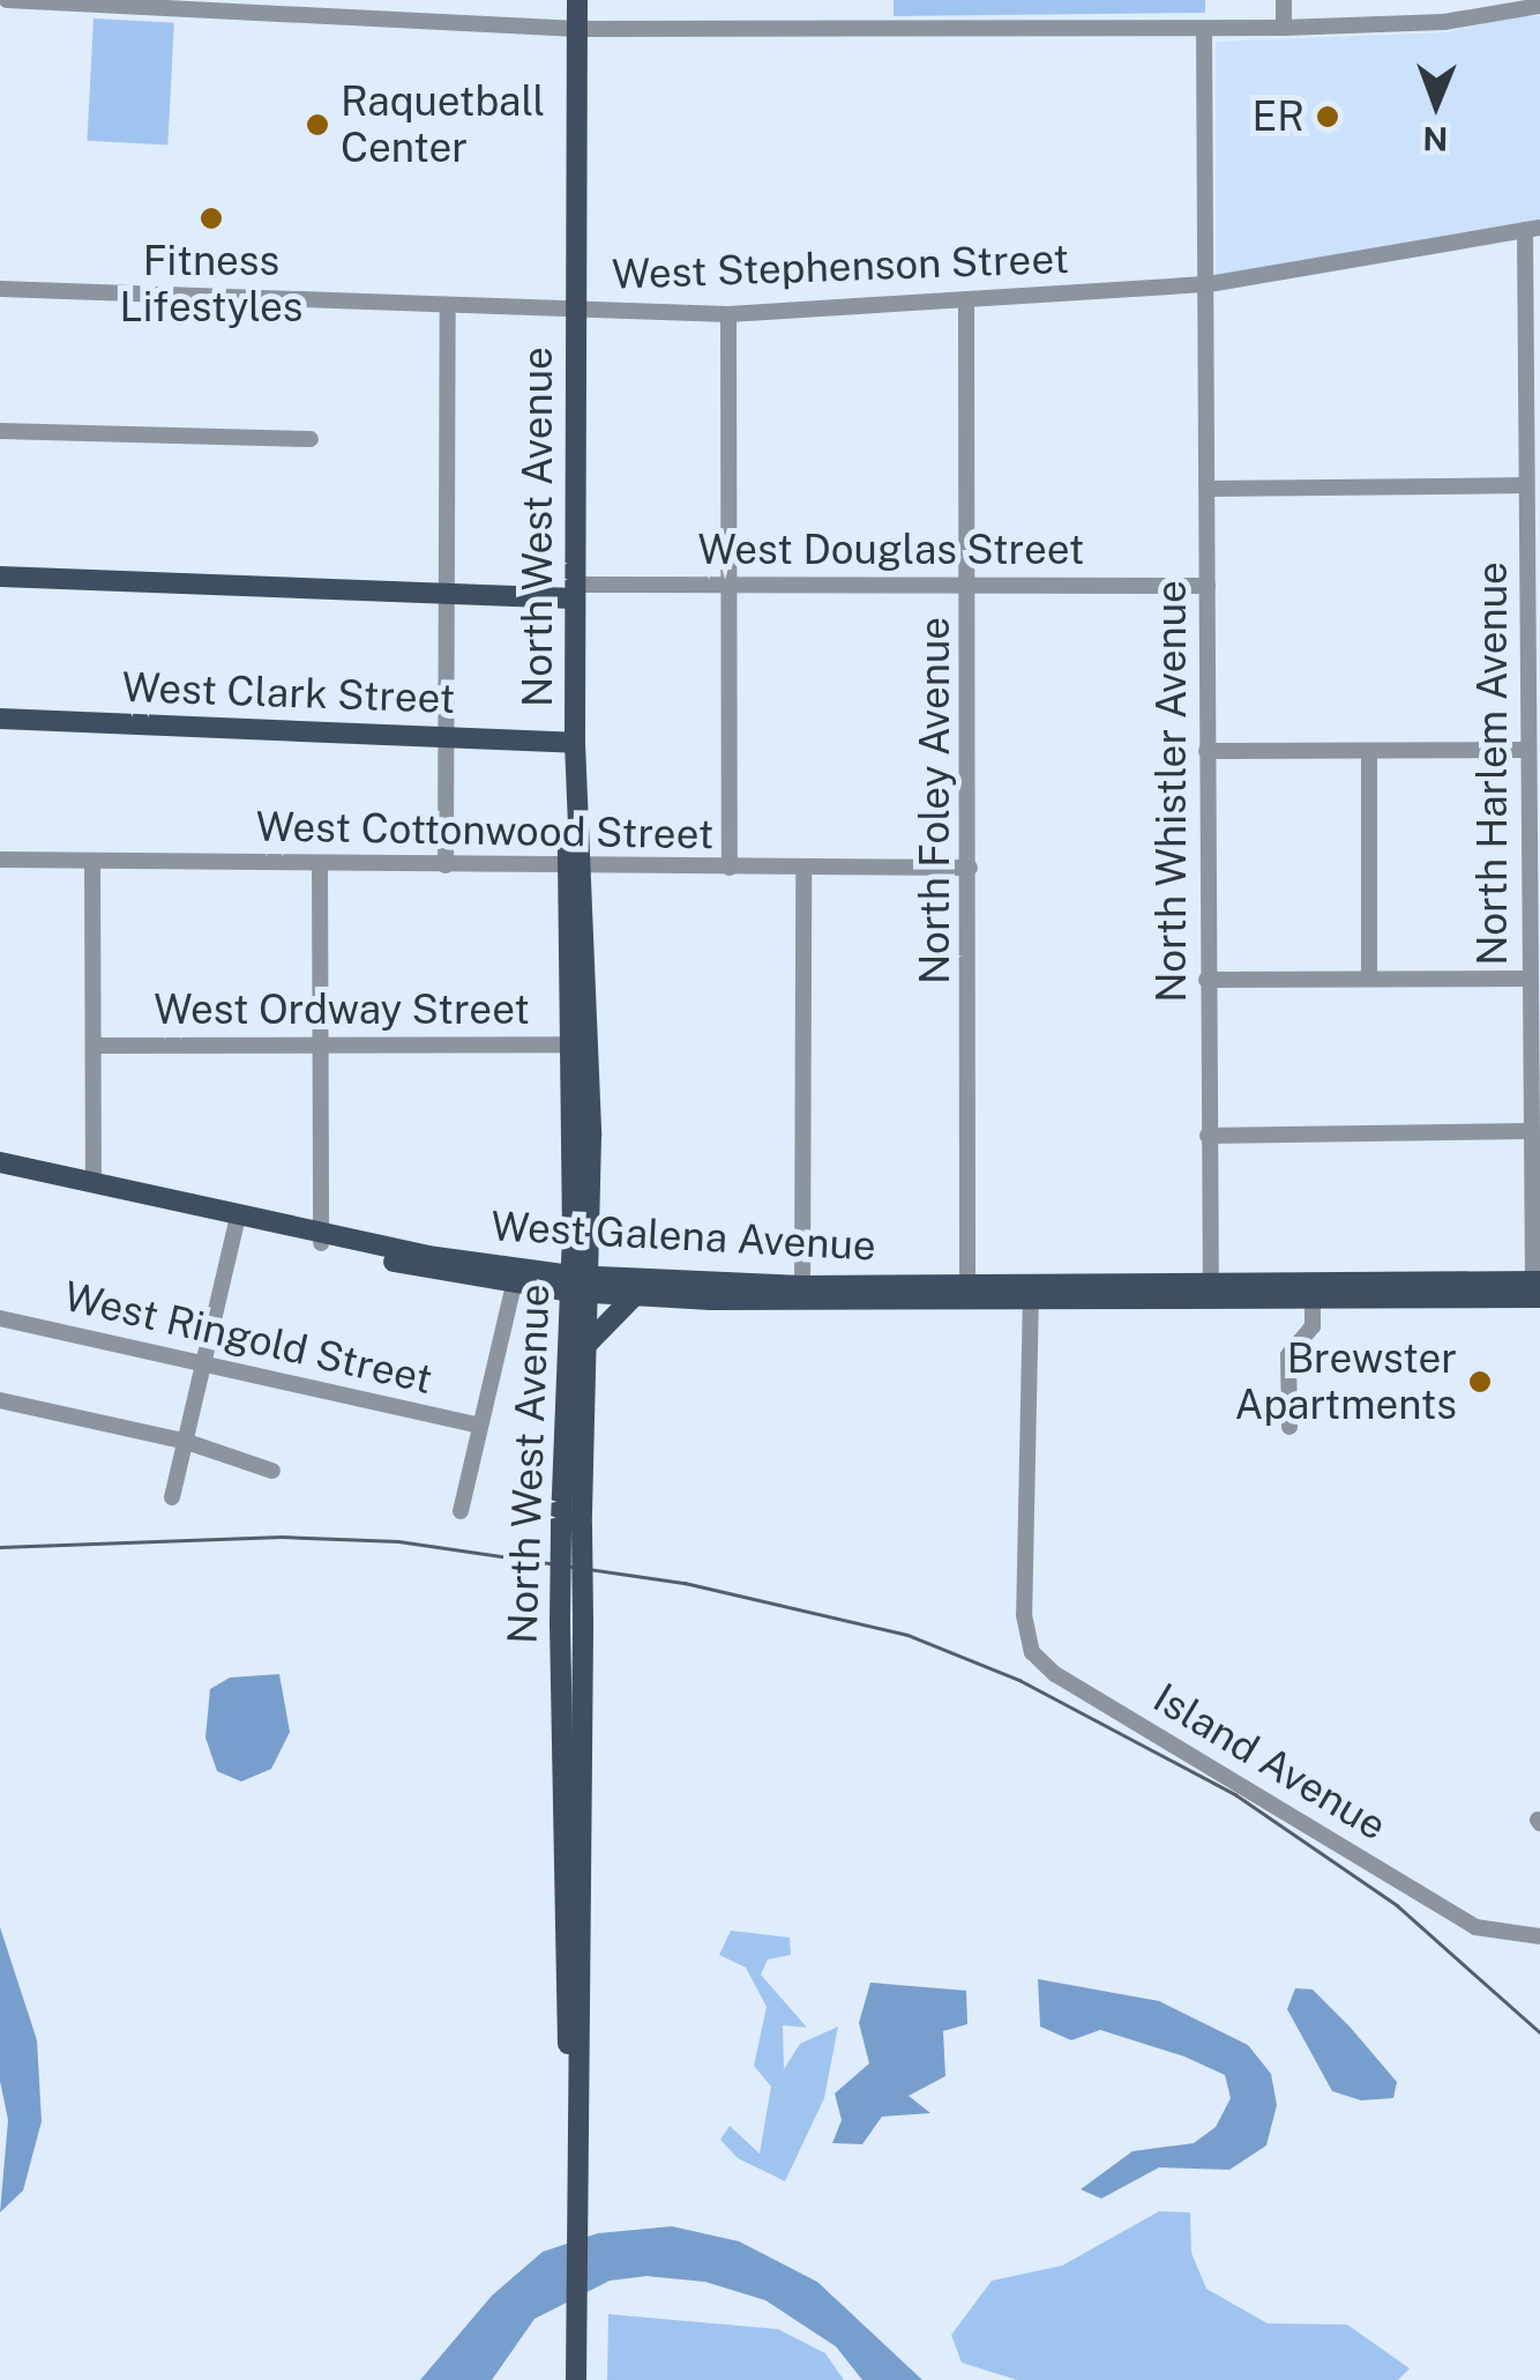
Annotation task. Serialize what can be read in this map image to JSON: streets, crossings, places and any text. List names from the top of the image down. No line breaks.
{"streets":{"main road":["North West Avenue","West Douglas Street","West Clark Street","West Galena Avenue"],"street":["West Stephenson Street","North Harlem Avenue","North Whistler Avenue","North Foley Avenue","West Cottonwood Street","West Ordway Street","West Ringold Street","Island Avenue"]},"crossings":[["West Stephenson Street","North West Avenue"],["West Stephenson Street","North Harlem Avenue"],["West Stephenson Street","North Whistler Avenue"],["West Stephenson Street","North Foley Avenue"],["North West Avenue","West Douglas Street"],["North West Avenue","West Clark Street"],["North West Avenue","West Cottonwood Street"],["North West Avenue","West Ordway Street"],["North West Avenue","West Galena Avenue"],["West Douglas Street","North Whistler Avenue"],["West Douglas Street","North Foley Avenue"],["North Harlem Avenue","West Galena Avenue"],["North Whistler Avenue","West Galena Avenue"],["North Foley Avenue","West Cottonwood Street"],["North Foley Avenue","West Galena Avenue"],["West Galena Avenue","Island Avenue"]],"places":["ER","Raquetball Center","Fitness Lifestyles","Brewster Apartments"],"north":"bottom"}
